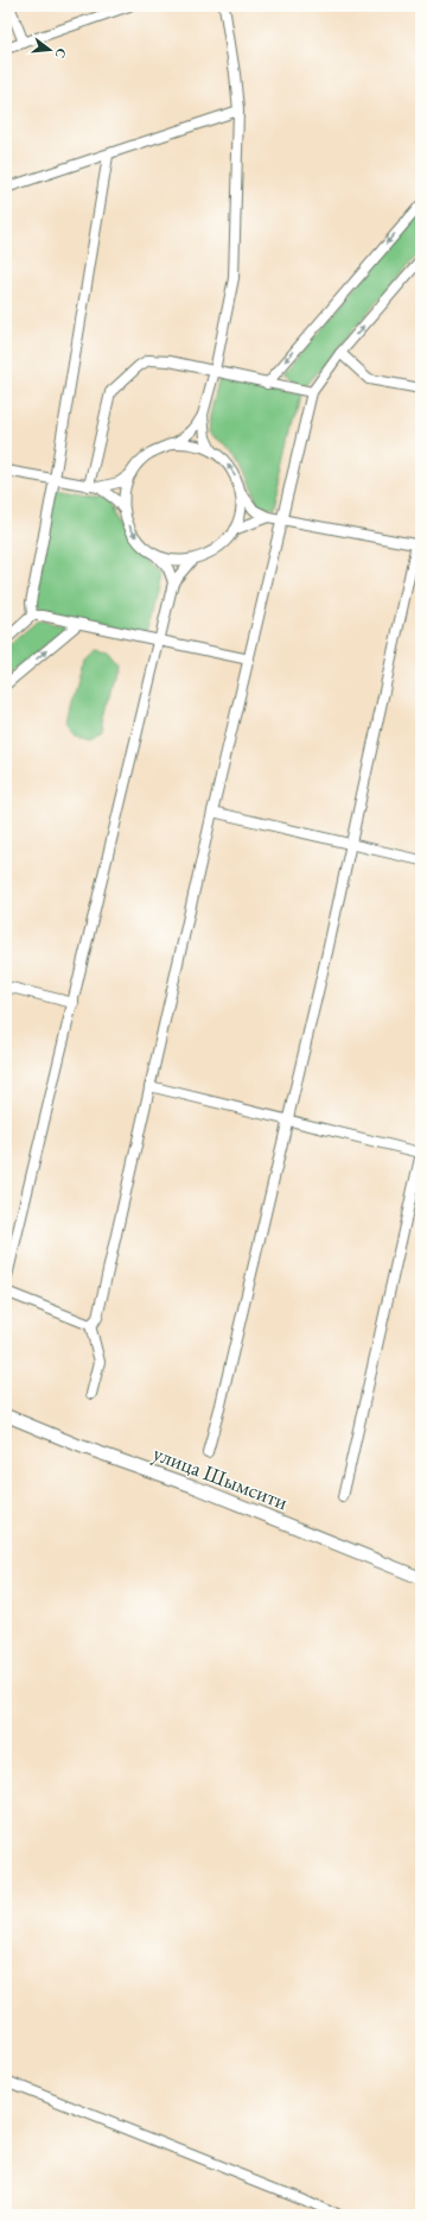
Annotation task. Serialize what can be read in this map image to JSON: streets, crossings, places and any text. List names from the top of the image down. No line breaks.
{"streets":{"main road":["улица Шымсити"]},"north":"right"}
